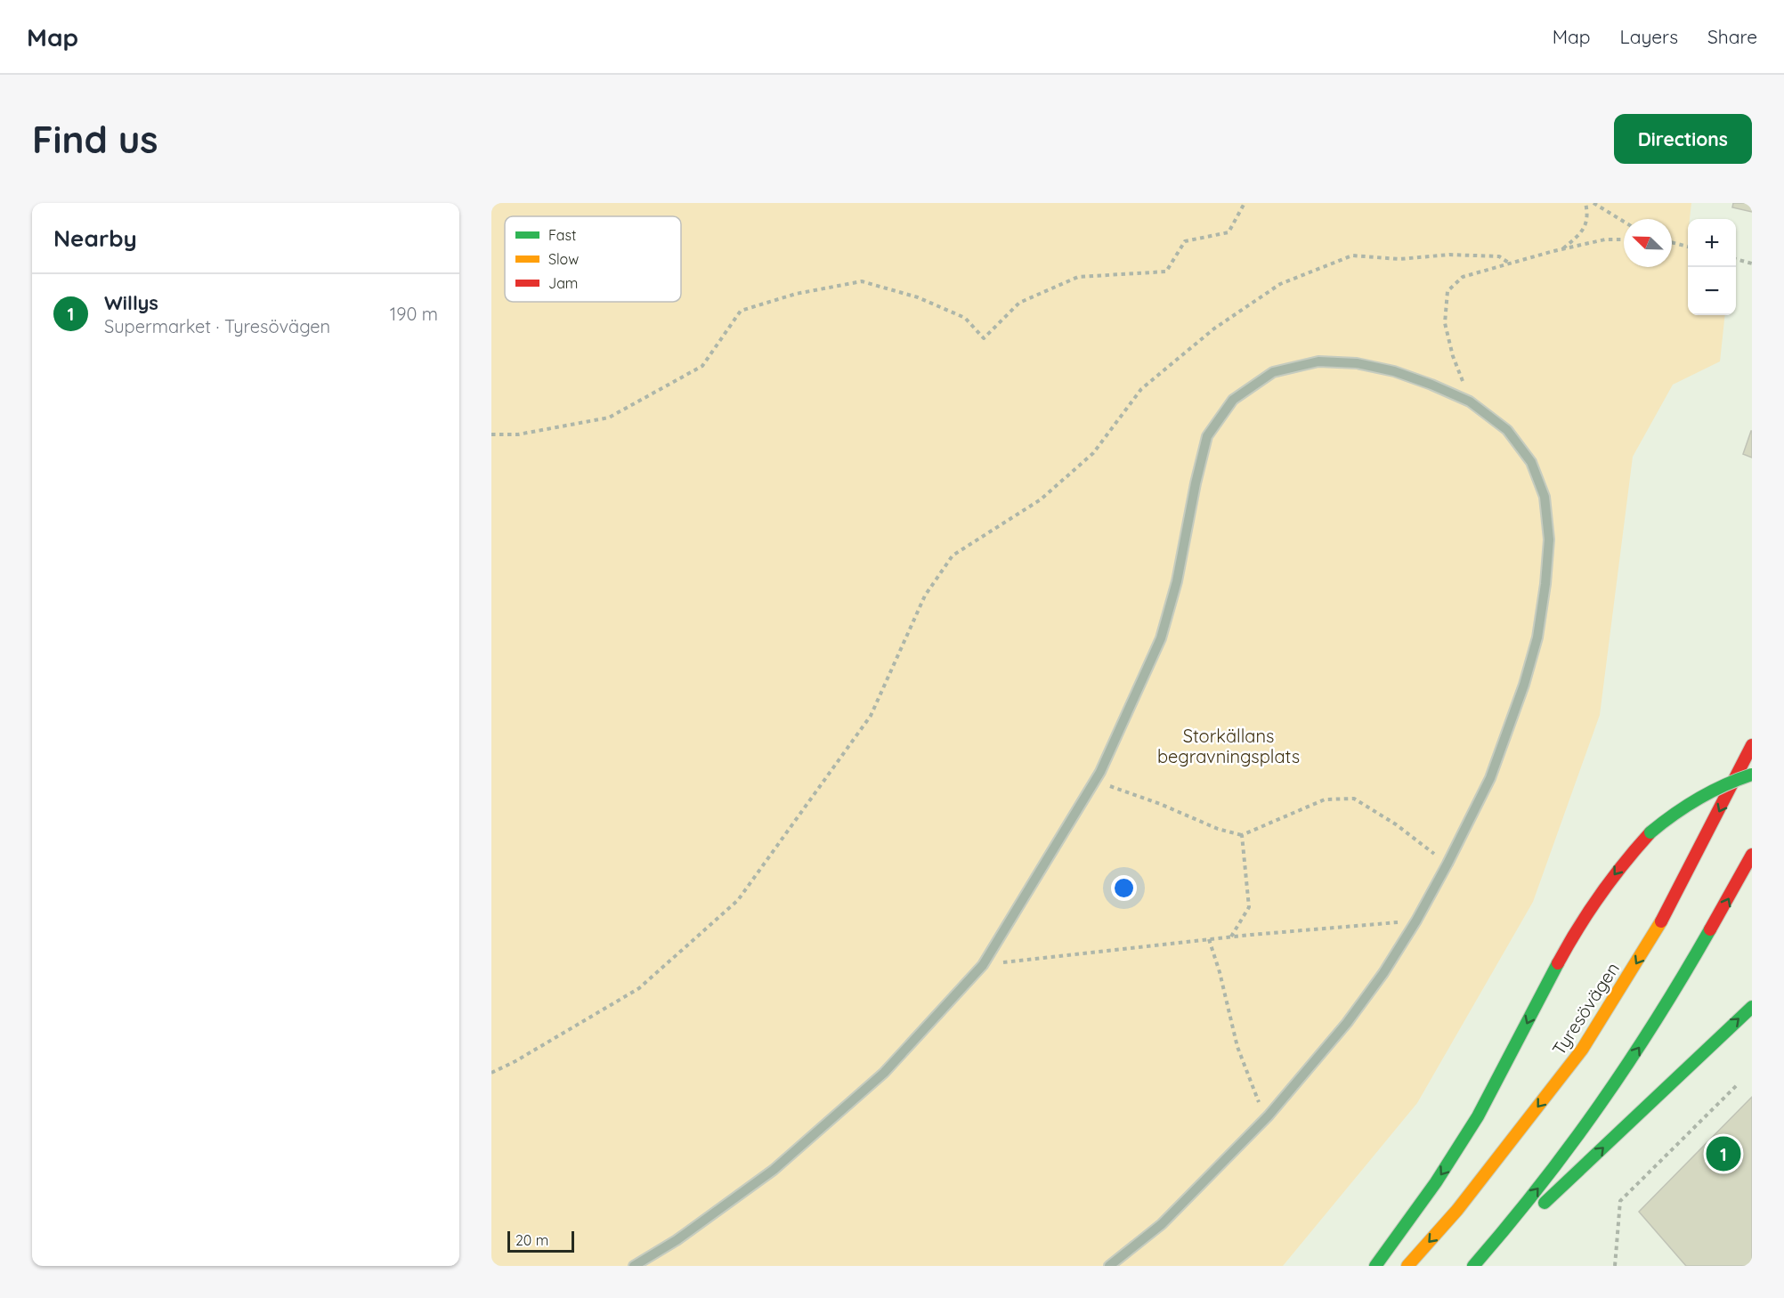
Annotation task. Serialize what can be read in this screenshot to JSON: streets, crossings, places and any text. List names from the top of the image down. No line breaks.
{"streets":{"highway":["Tyresövägen"]},"parks":["Storkällans begravningsplats"],"legend":["Fast","Slow","Jam"],"scale_bar":"20 m","north":"top left","page":{"header":"Map","nav":["Map","Layers","Share"],"buttons":"Directions","title":"Find us","heading":"Nearby","map_buttons":["+","−"],"list":[{"mark":"1","name":"Willys","note":"Supermarket · Tyresövägen","value":"190 m"}],"pins":"1","scale":"20 m"}}
